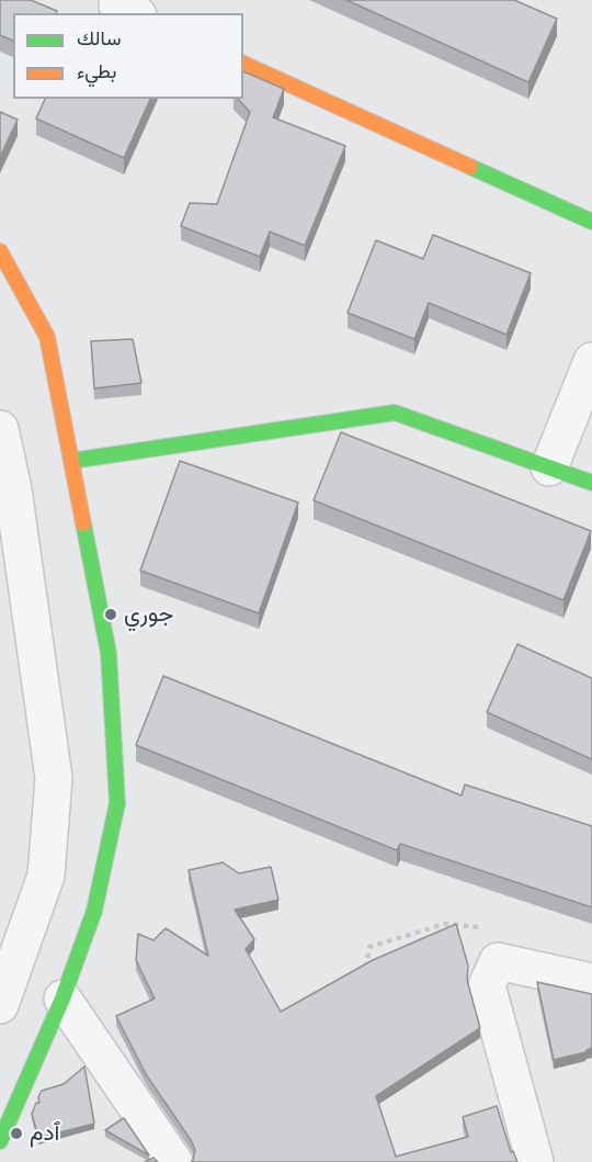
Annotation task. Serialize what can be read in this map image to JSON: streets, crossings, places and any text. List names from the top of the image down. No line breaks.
{"places":["جوري","ٱدم"],"legend":["سالك","بطيء"]}
